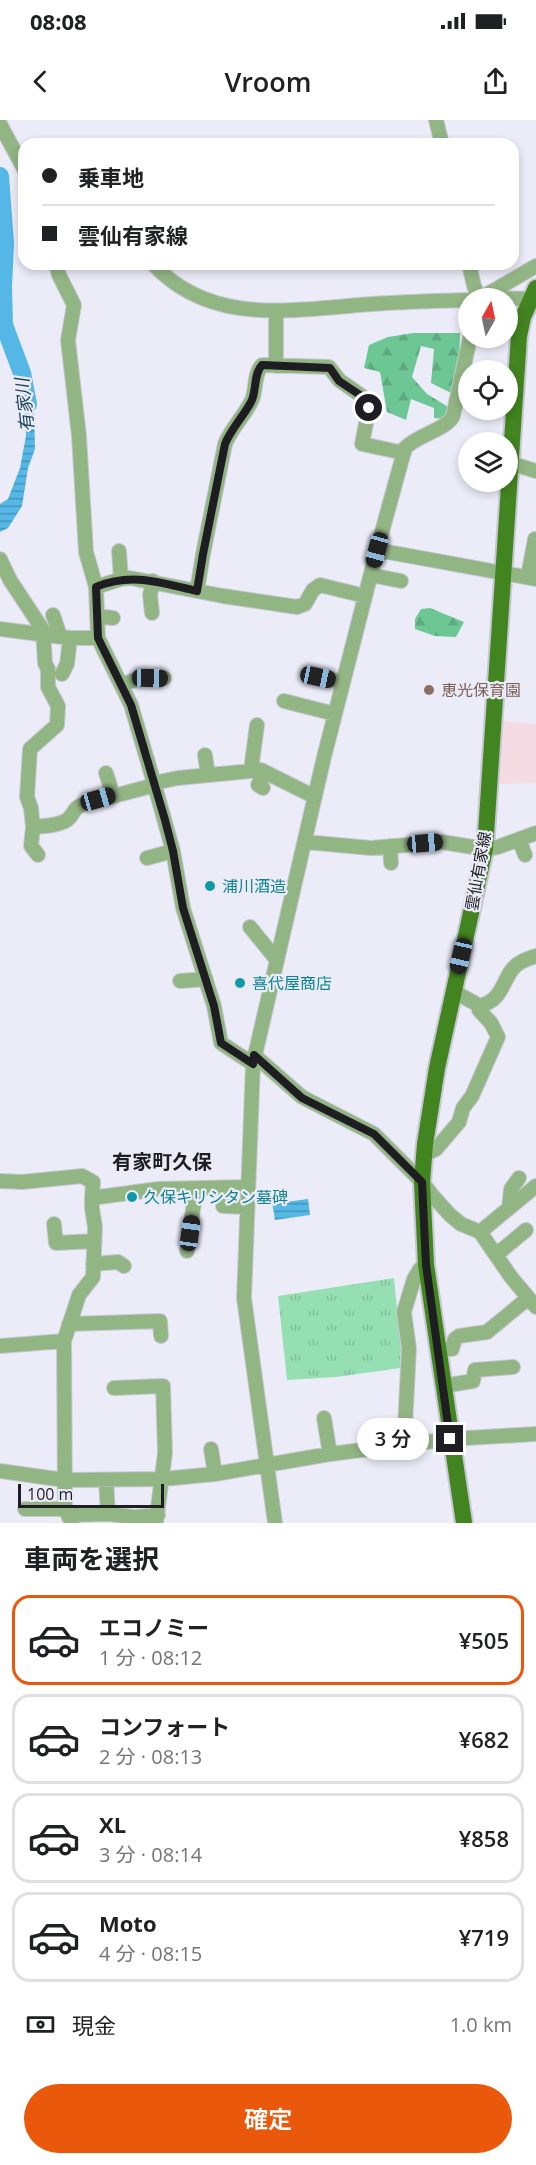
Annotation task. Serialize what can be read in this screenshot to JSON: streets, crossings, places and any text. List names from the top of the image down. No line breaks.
{"streets":{"main road":["雲仙有家線"]},"districts":["有家町久保"],"water":["有家川"],"places":["恵光保育園","浦川酒造","喜代屋商店","久保キリシタン墓碑"],"scale_bar":"100 m","north":"top","page":{"status":"08:08","header":"Vroom","banner":["乗車地","雲仙有家線"],"bubble":"3 分","scale":"100 m","heading":"車両を選択","list":[{"name":"エコノミー","note":"1 分 · 08:12","value":"¥505"},{"name":"コンフォート","note":"2 分 · 08:13","value":"¥682"},{"name":"XL","note":"3 分 · 08:14","value":"¥858"},{"name":"Moto","note":"4 分 · 08:15","value":"¥719"}],"pay":["現金","1.0 km"],"buttons":"確定"}}
